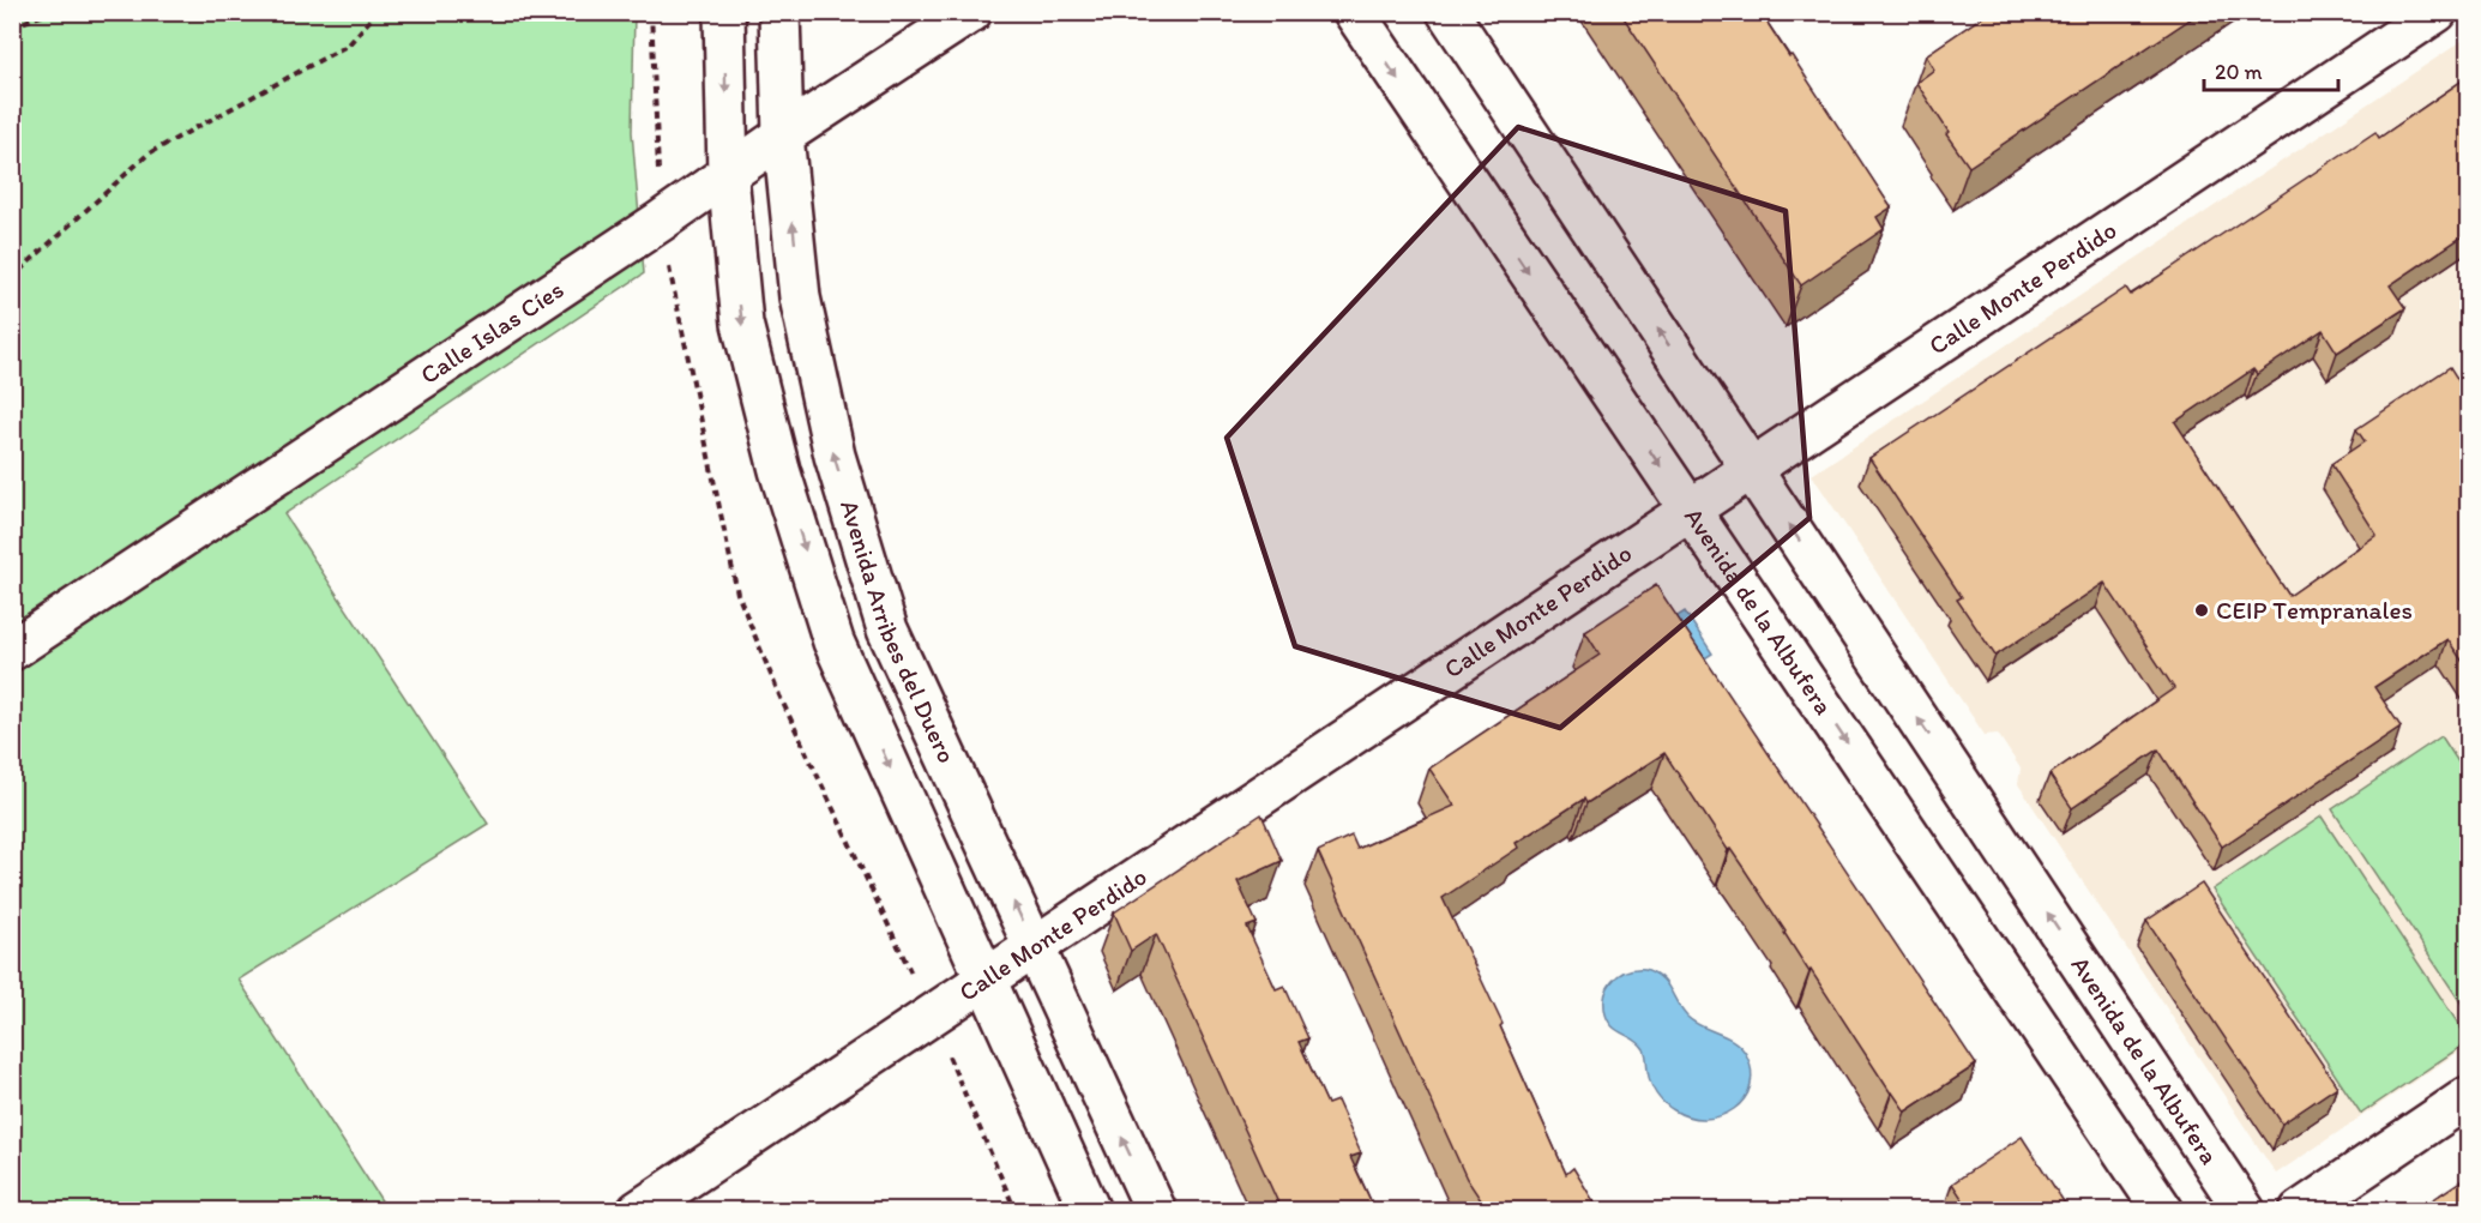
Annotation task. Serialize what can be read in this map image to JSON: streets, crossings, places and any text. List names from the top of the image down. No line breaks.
{"streets":{"street":["Calle Monte Perdido","Calle Islas Cíes","Avenida de la Albufera","Avenida Arribes del Duero"]},"crossings":[["Calle Monte Perdido","Avenida de la Albufera"],["Calle Monte Perdido","Avenida Arribes del Duero"],["Calle Islas Cíes","Avenida Arribes del Duero"]],"places":["CEIP Tempranales"],"scale_bar":"20 m"}
